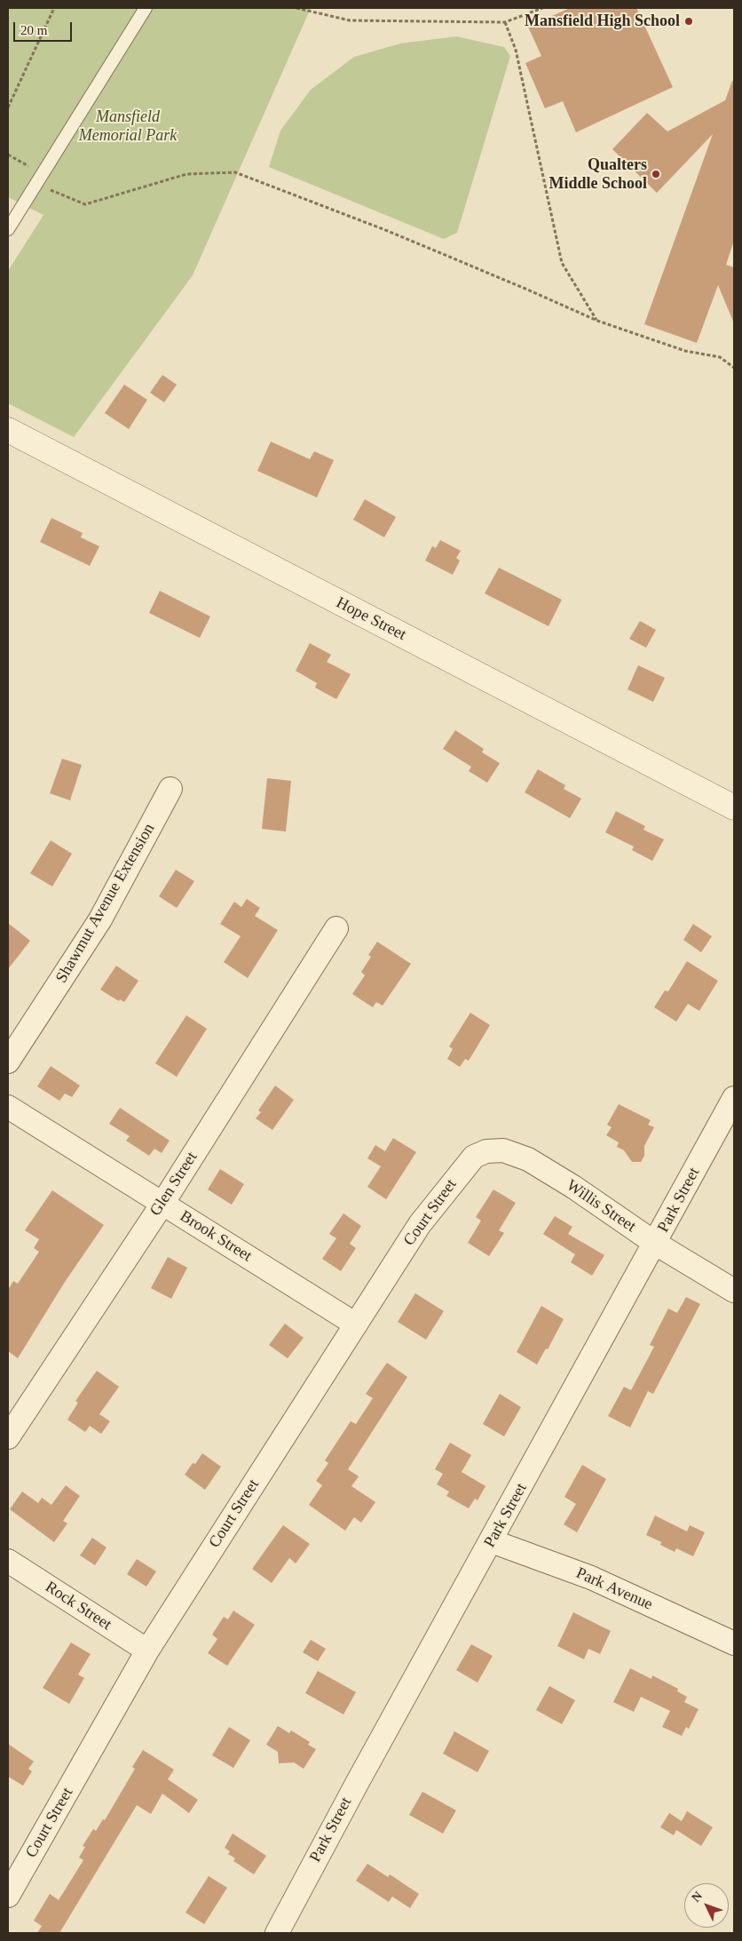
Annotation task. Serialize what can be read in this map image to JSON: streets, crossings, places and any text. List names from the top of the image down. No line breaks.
{"streets":{"main road":["Hope Street"],"street":["Shawmut Avenue Extension","Glen Street","Park Street","Willis Street","Court Street","Brook Street","Park Avenue","Rock Street"]},"crossings":[["Glen Street","Brook Street"],["Park Street","Willis Street"],["Park Street","Park Avenue"],["Willis Street","Court Street"],["Court Street","Brook Street"],["Court Street","Rock Street"]],"parks":["Mansfield Memorial Park"],"places":["Mansfield High School","Qualters Middle School"],"scale_bar":"20 m","north":"top left"}
